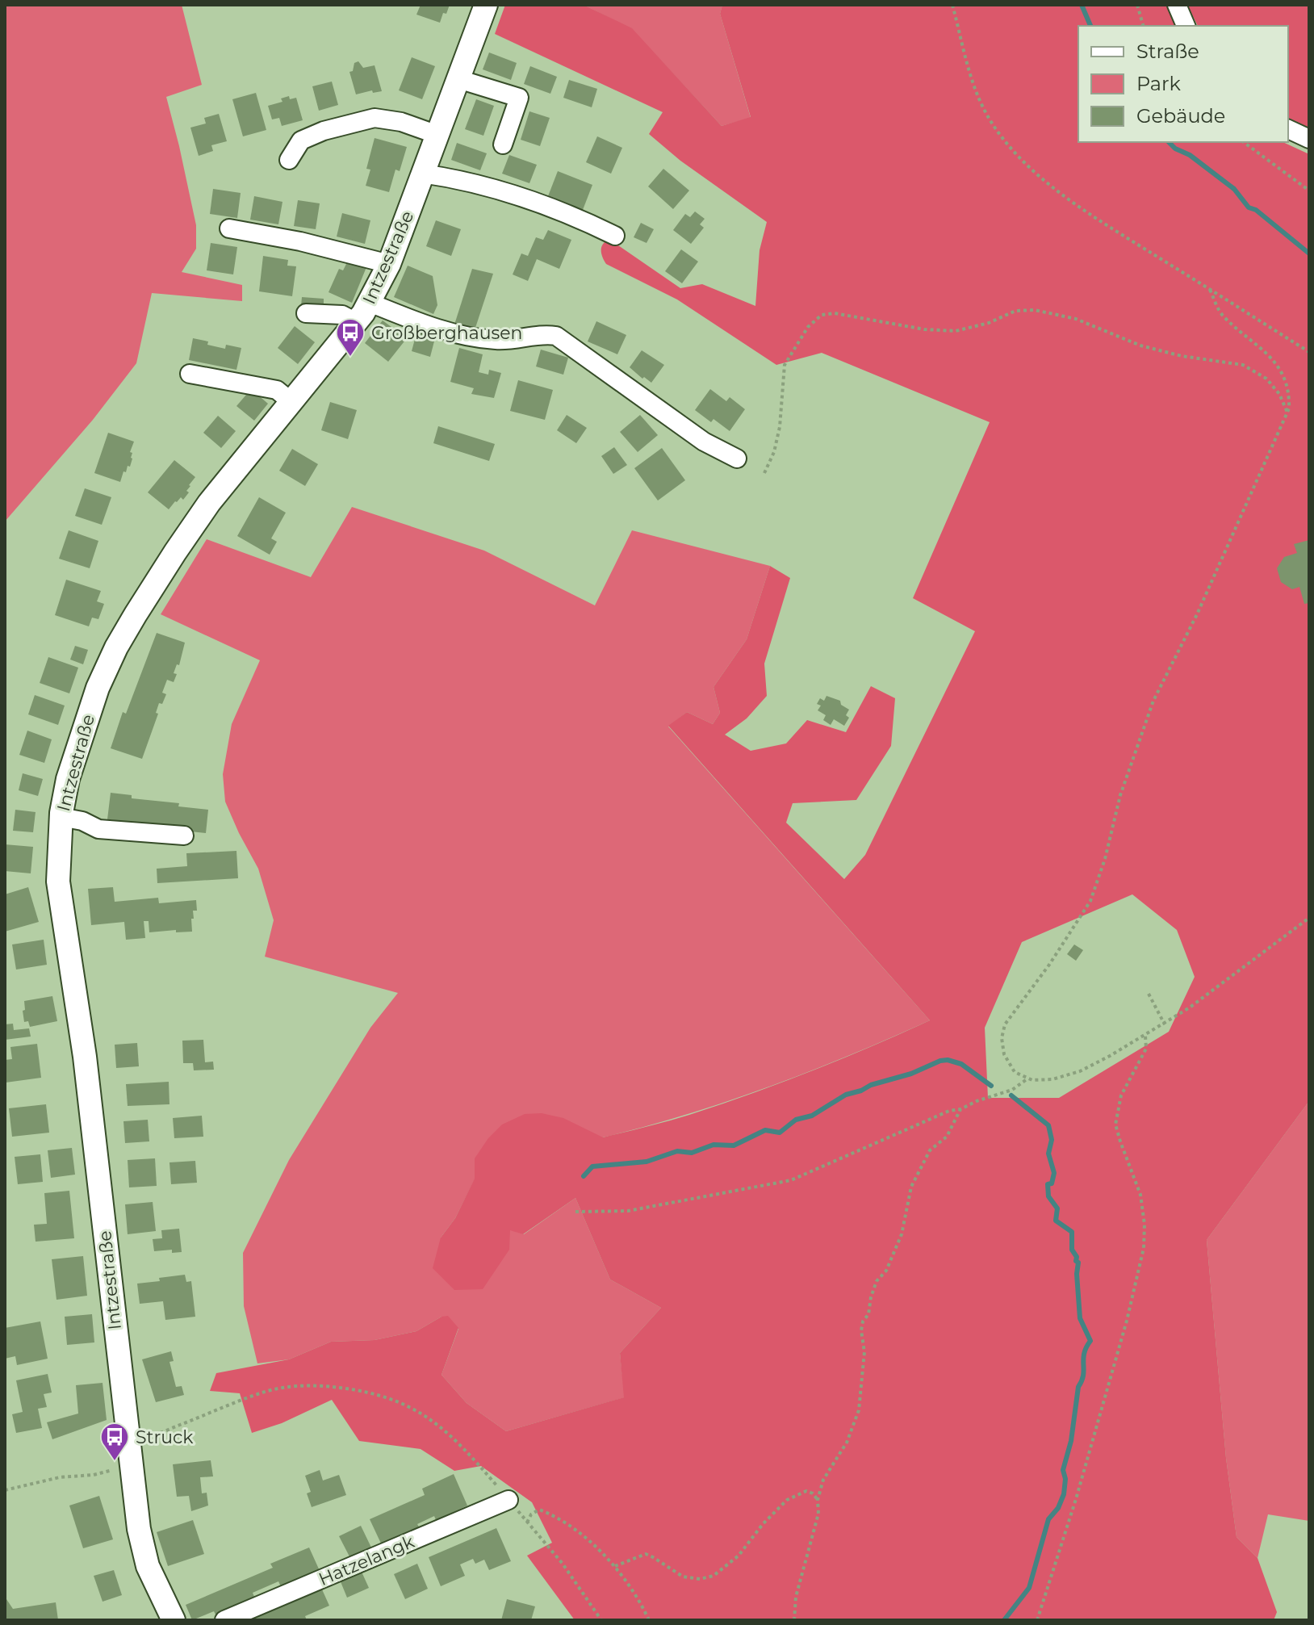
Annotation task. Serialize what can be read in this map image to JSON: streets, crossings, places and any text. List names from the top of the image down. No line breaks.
{"streets":{"main road":["Intzestraße"],"street":["Hatzelangk"]},"places":{"bus stop":["Großberghausen","Struck"]},"legend":["Straße","Park","Gebäude"]}
